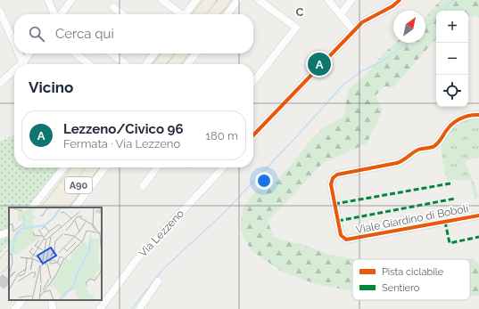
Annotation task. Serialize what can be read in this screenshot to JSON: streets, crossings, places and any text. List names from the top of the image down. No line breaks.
{"streets":{"highway":["A90"],"street":["Viale Giardino di Boboli","Via Lezzeno"]},"legend":["Pista ciclabile","Sentiero"],"north":"top right","page":{"map_buttons":["+","−"],"search":"Cerca qui","pins":"A","heading":"Vicino","list":[{"mark":"A","name":"Lezzeno/Civico 96","note":"Fermata · Via Lezzeno","value":"180 m"}]},"grid":{"columns":["C"]}}
